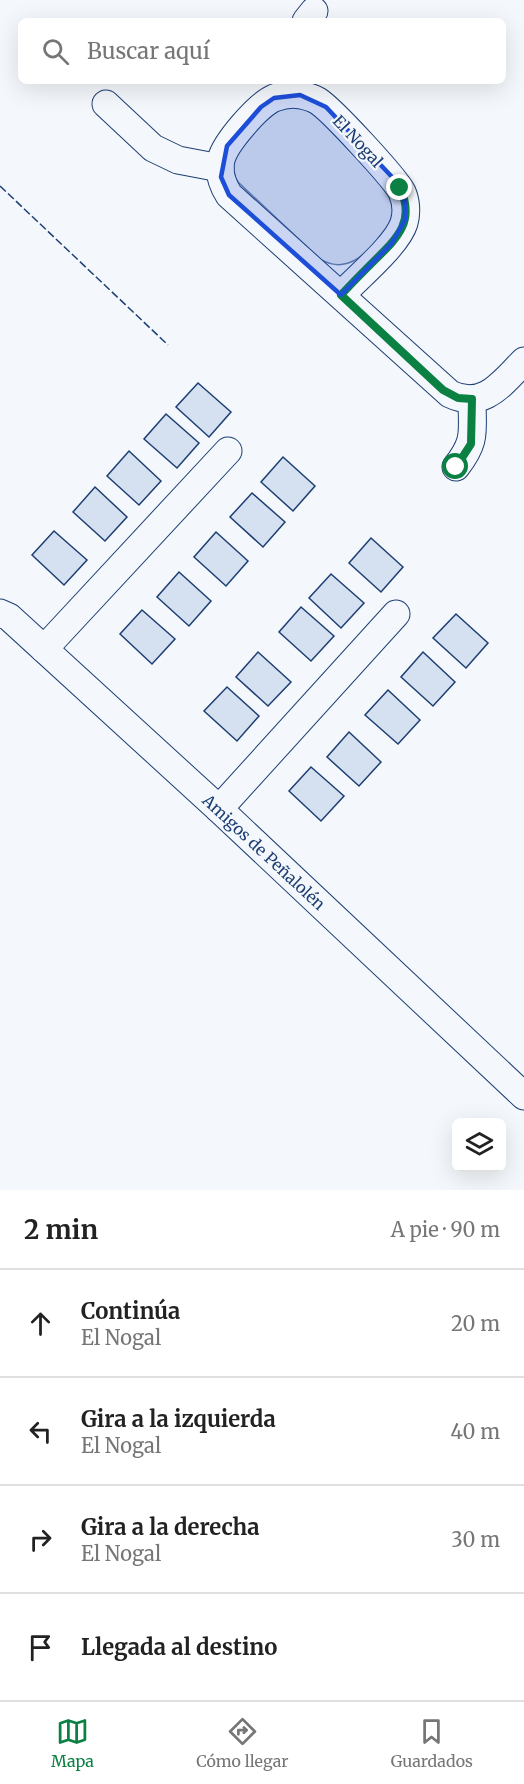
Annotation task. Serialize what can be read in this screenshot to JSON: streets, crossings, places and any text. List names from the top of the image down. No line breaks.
{"streets":{"street":["El Nogal","Amigos de Peñalolén"]},"page":{"search":"Buscar aquí","heading":["2 min","A pie · 90 m"],"list":[["Continúa","El Nogal","20 m"],["Gira a la izquierda","El Nogal","40 m"],["Gira a la derecha","El Nogal","30 m"],"Llegada al destino"],"nav":["Mapa","Cómo llegar","Guardados"]}}
